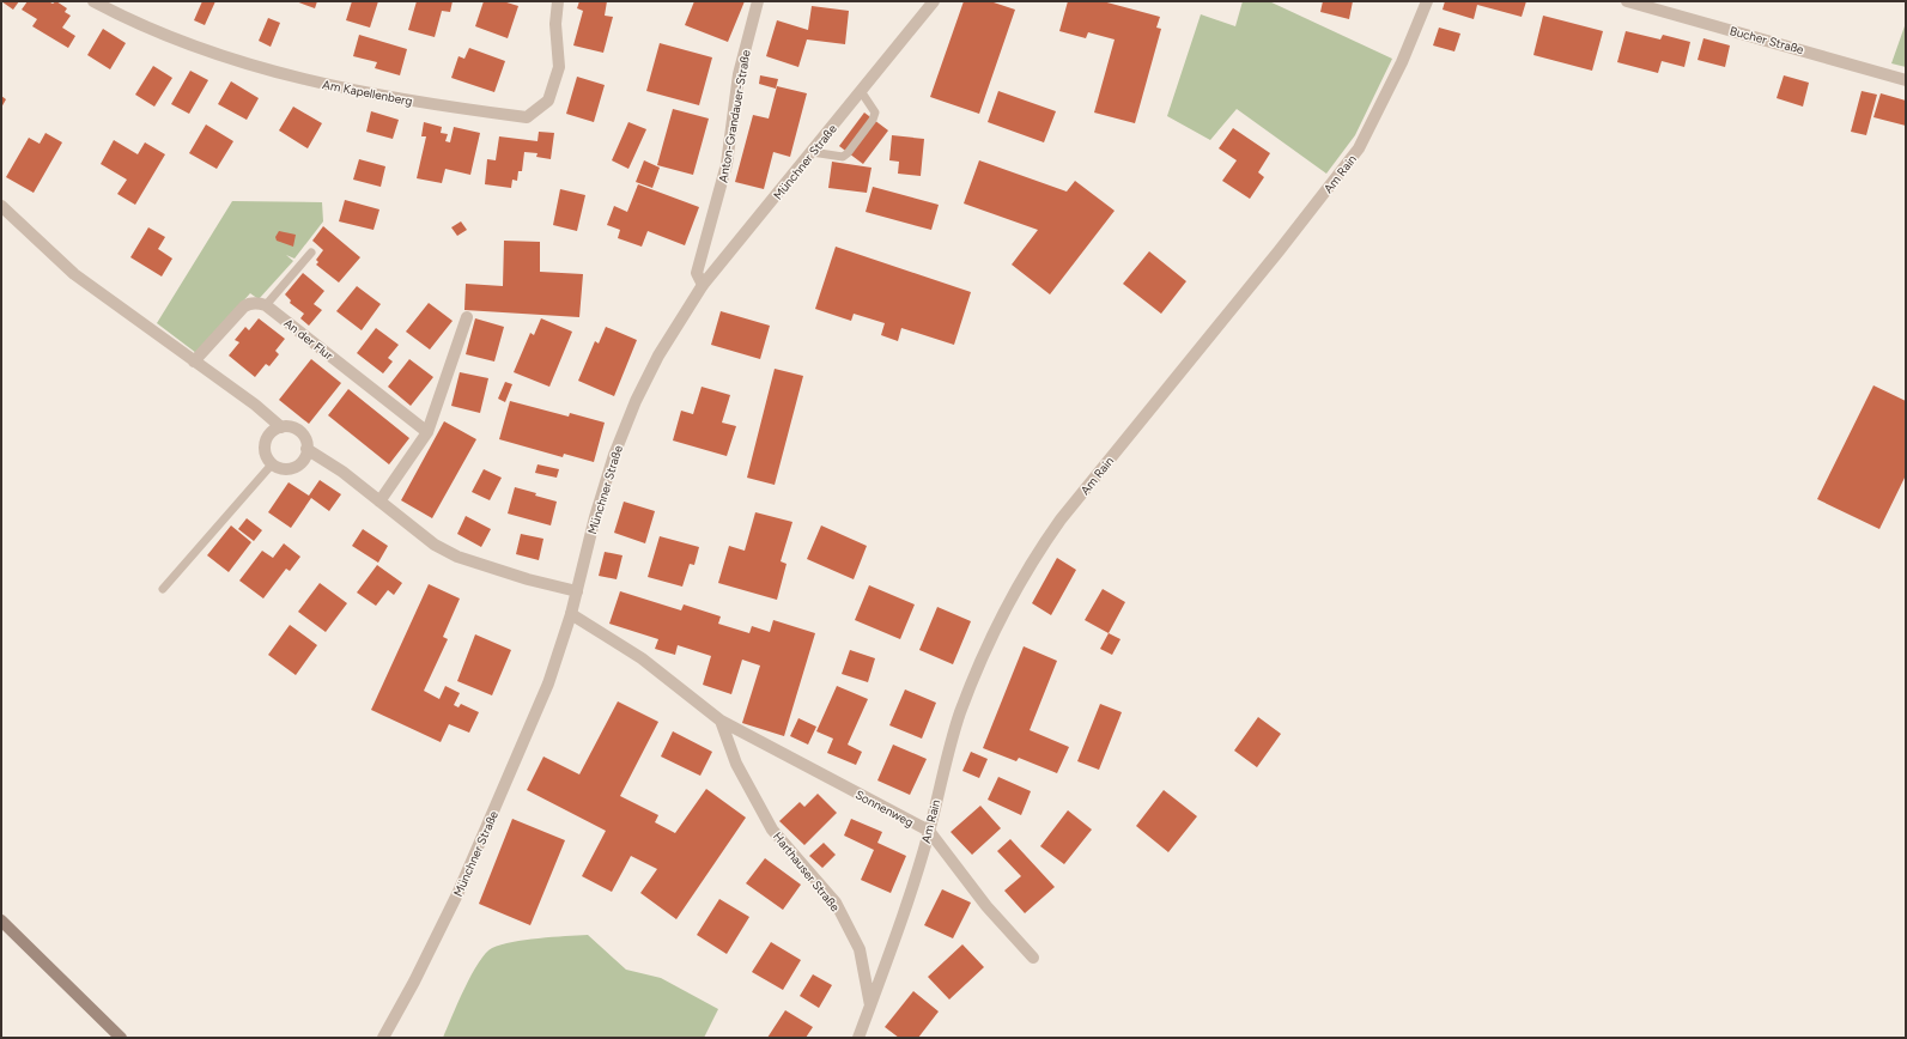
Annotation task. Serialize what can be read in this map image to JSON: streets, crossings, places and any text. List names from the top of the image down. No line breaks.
{"streets":{"street":["Bucher Straße","Am Kapellenberg","Anton-Grandauer-Straße","Münchner Straße","Am Rain","An der Flur","Sonnenweg","Harthauser Straße"]},"crossings":[["Anton-Grandauer-Straße","Münchner Straße"],["Am Rain","Sonnenweg"],["Am Rain","Harthauser Straße"],["Sonnenweg","Harthauser Straße"]]}
